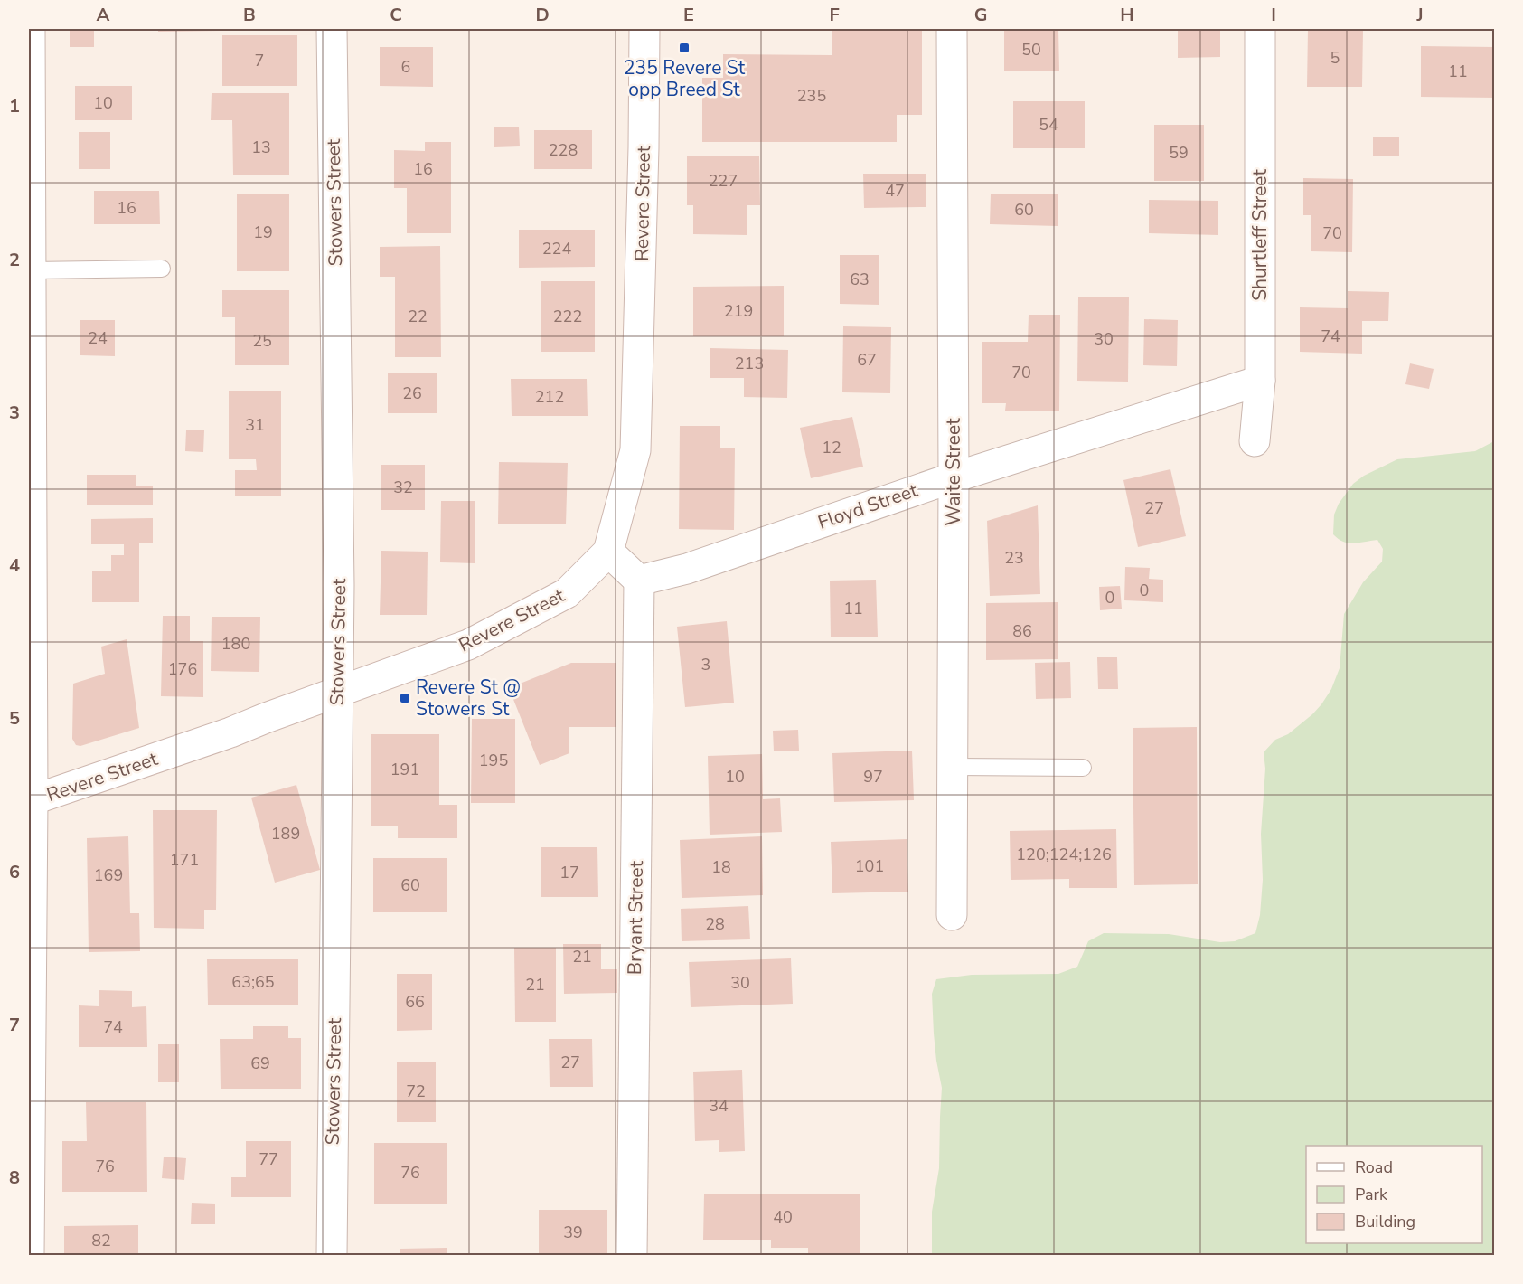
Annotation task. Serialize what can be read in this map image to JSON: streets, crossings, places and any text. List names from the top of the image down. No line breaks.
{"streets":{"street":["Stowers Street","Revere Street","Shurtleff Street","Waite Street","Floyd Street","Bryant Street"]},"crossings":[["Stowers Street","Revere Street"],["Shurtleff Street","Floyd Street"],["Waite Street","Floyd Street"],["Floyd Street","Bryant Street"]],"places":{"transit":["235 Revere St opp Breed St","Revere St @ Stowers St"]},"house_numbers":["50","5","7","6","11","235","10","54","13","228","59","16","227","47","16","60","19","70","224","63","219","22","222","74","24","30","25","67","213","70","26","212","31","12","32","27","23","0","0","11","86","180","3","176","195","191","10","97","189","120;124;126","171","101","18","17","169","60","28","21","63;65","30","21","66","74","27","69","72","34","77","76","76","40","39","82"],"legend":["Road","Park","Building"],"grid":{"columns":["A","B","C","D","E","F","G","H","I","J"],"rows":["1","2","3","4","5","6","7","8"]}}
